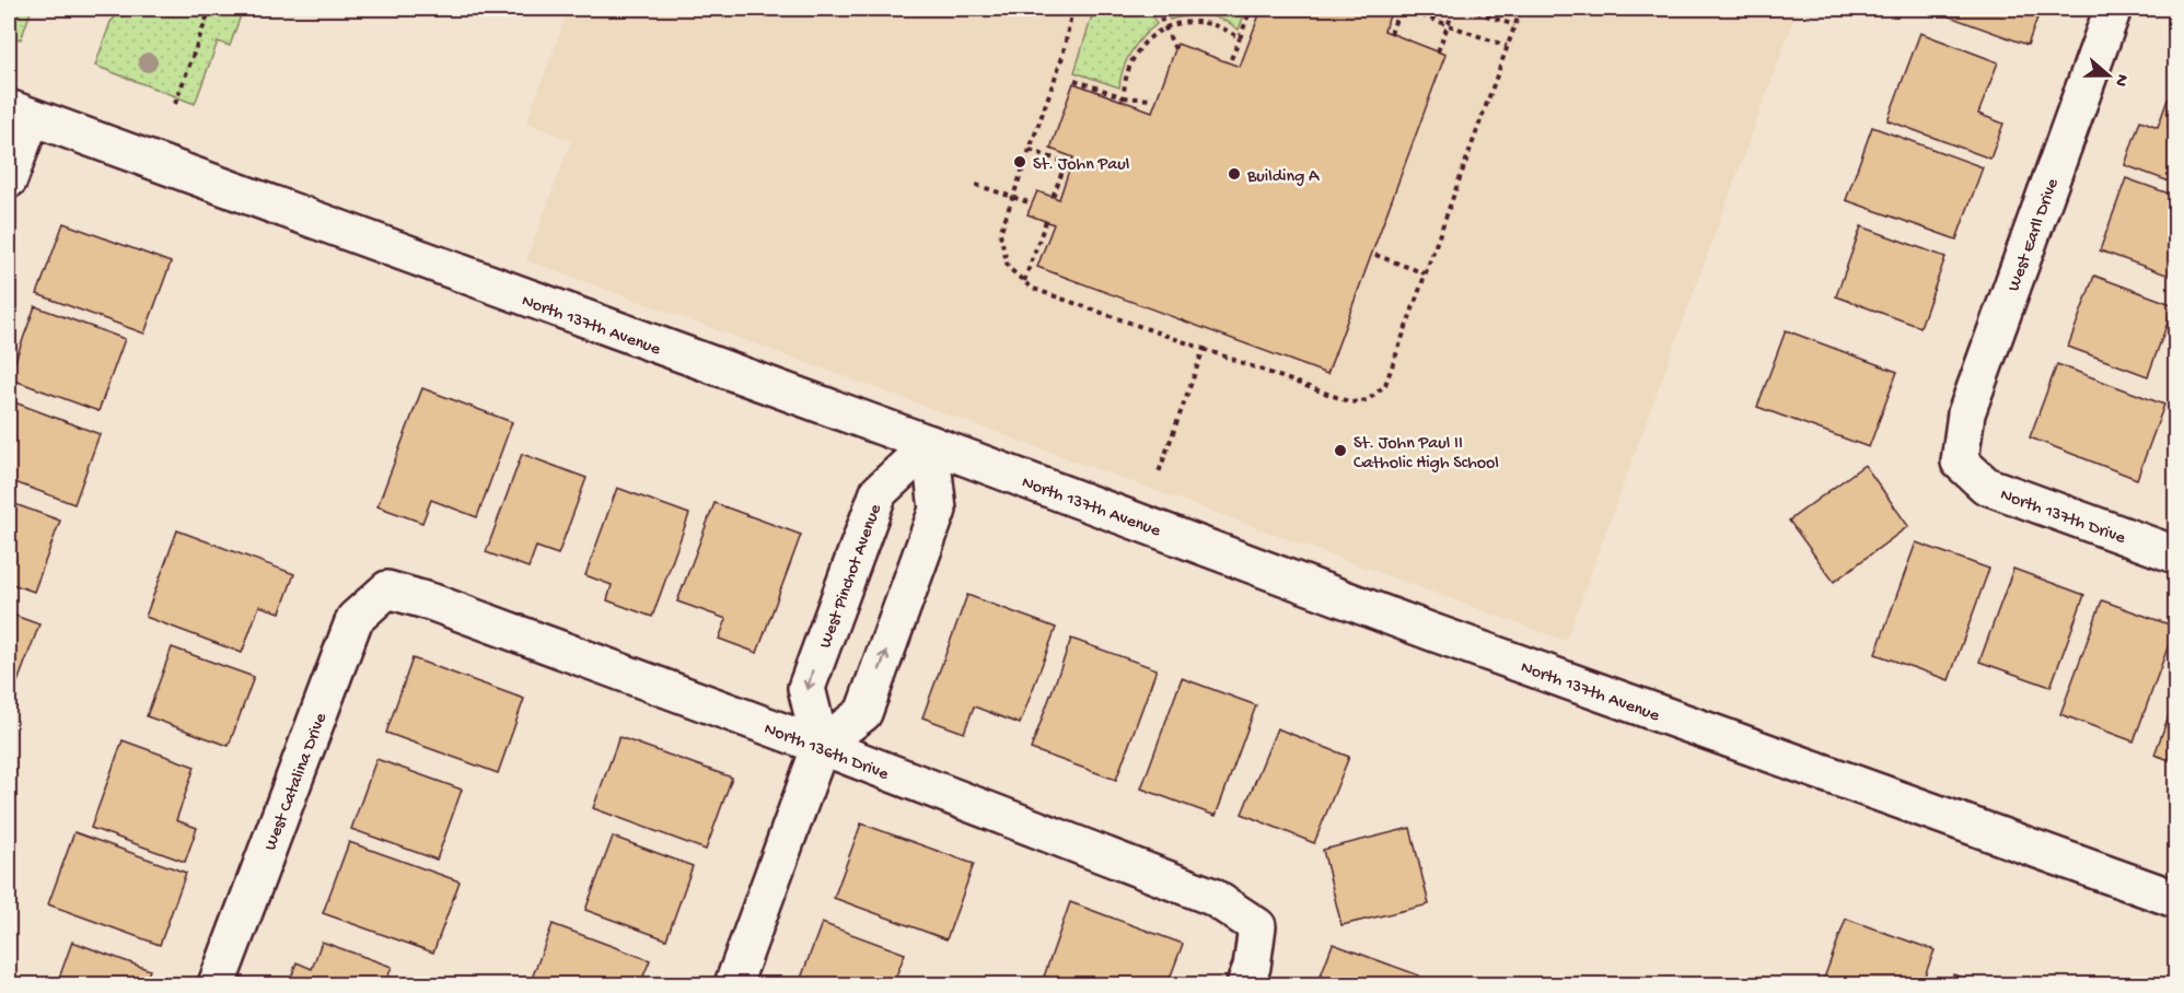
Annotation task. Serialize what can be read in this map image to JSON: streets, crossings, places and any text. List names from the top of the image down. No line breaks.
{"streets":{"street":["West Earll Drive","North 137th Avenue","North 137th Drive","West Pinchot Avenue","North 136th Drive","West Catalina Drive"]},"crossings":[["West Earll Drive","North 137th Drive"],["North 137th Avenue","West Pinchot Avenue"],["West Pinchot Avenue","North 136th Drive"],["North 136th Drive","West Catalina Drive"]],"places":["St. John Paul","Building A","St. John Paul II Catholic High School"],"north":"right"}
